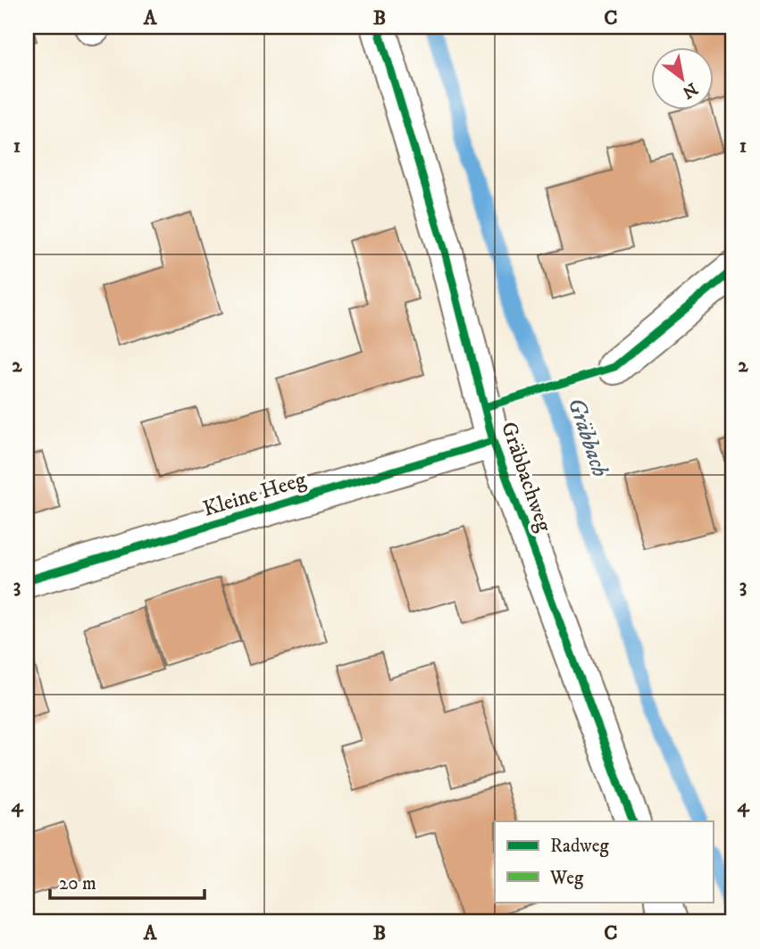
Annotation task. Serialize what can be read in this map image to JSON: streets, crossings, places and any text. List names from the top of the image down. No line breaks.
{"streets":{"street":["Gräbbachweg","Kleine Heeg"]},"crossings":[["Gräbbachweg","Kleine Heeg"]],"water":["Gräbbach"],"legend":["Radweg","Weg"],"scale_bar":"20 m","north":"bottom right","grid":{"columns":["A","B","C"],"rows":["1","2","3","4"]}}
